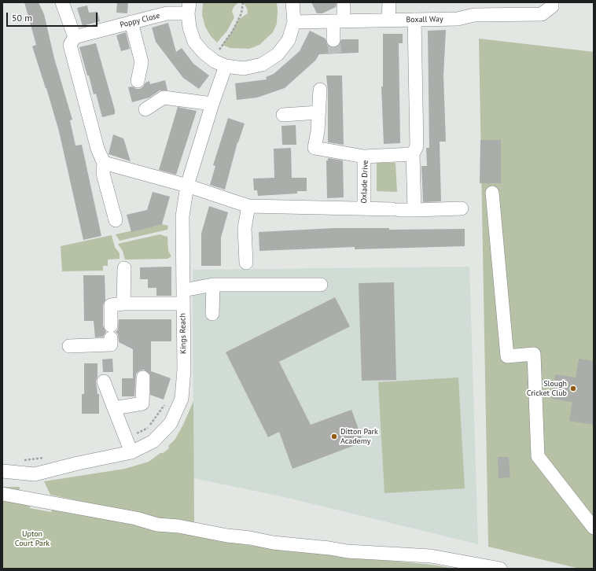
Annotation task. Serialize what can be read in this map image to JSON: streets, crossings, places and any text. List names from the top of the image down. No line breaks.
{"streets":{"street":["Boxall Way","Poppy Close","Oxlade Drive","Kings Reach"]},"crossings":[["Oxlade Drive","Kings Reach"]],"parks":["Upton Court Park"],"places":["Slough Cricket Club","Ditton Park Academy"],"scale_bar":"50 m"}
